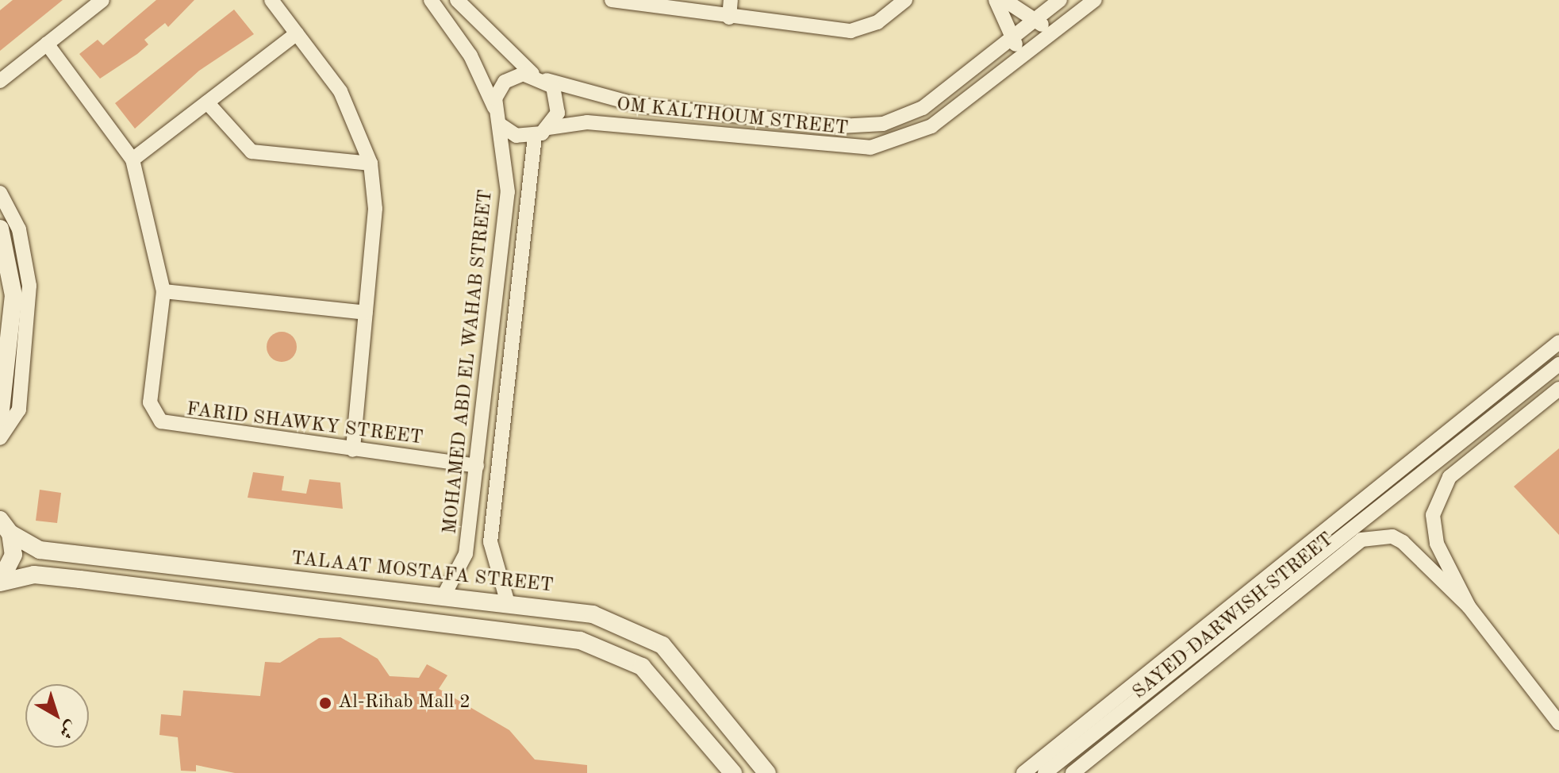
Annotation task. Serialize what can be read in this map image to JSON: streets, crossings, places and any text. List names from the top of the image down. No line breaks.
{"streets":{"street":["OM KALTHOUM STREET","MOHAMED ABD EL WAHAB STREET","FARID SHAWKY STREET","TALAAT MOSTAFA STREET","SAYED DARWISH STREET"]},"crossings":[["OM KALTHOUM STREET","MOHAMED ABD EL WAHAB STREET"],["MOHAMED ABD EL WAHAB STREET","FARID SHAWKY STREET"],["MOHAMED ABD EL WAHAB STREET","TALAAT MOSTAFA STREET"]],"places":["Al-Rihab Mall 2"],"north":"bottom right"}
